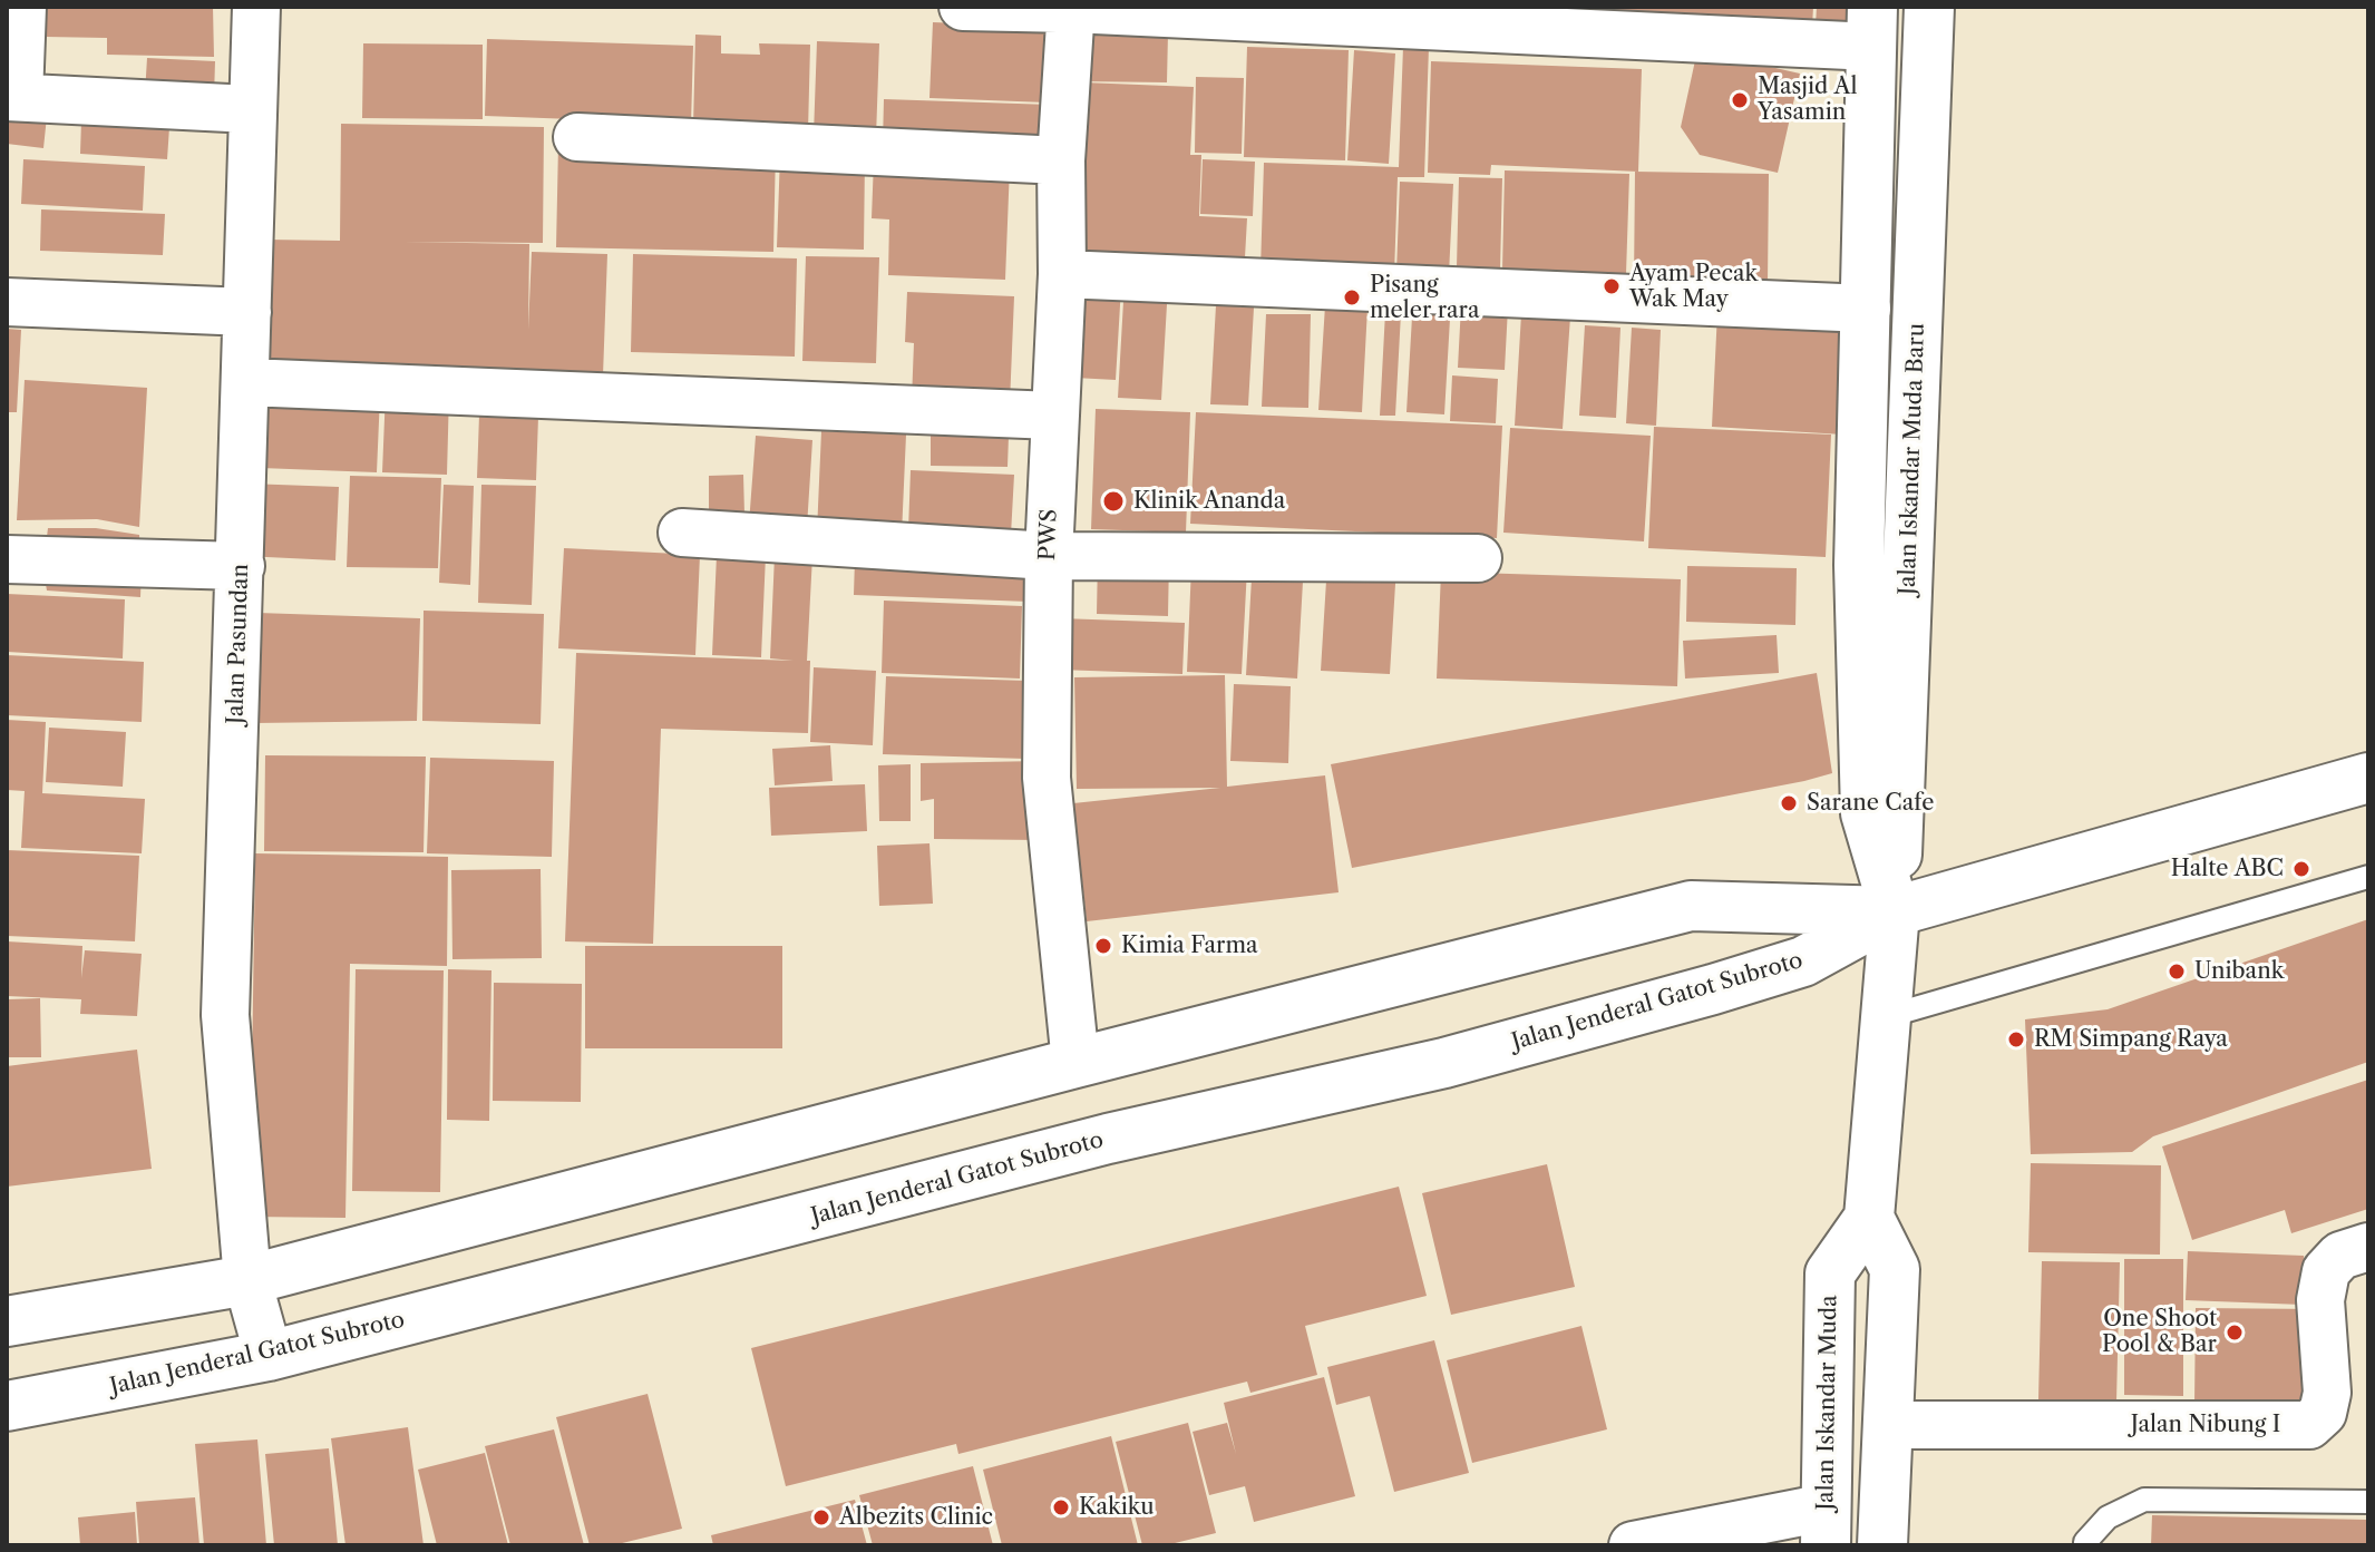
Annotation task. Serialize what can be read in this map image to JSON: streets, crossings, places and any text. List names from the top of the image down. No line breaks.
{"streets":{"main road":["Jalan Iskandar Muda Baru","Jalan Jenderal Gatot Subroto","Jalan Iskandar Muda"],"street":["PWS","Jalan Pasundan","Jalan Nibung I"]},"crossings":[["Jalan Iskandar Muda Baru","Jalan Jenderal Gatot Subroto"],["Jalan Iskandar Muda Baru","Jalan Iskandar Muda"],["PWS","Jalan Jenderal Gatot Subroto"],["Jalan Pasundan","Jalan Jenderal Gatot Subroto"],["Jalan Jenderal Gatot Subroto","Jalan Iskandar Muda"]],"places":["Masjid Al Yasamin","Ayam Pecak Wak May","Pisang meler rara","Klinik Ananda","Sarane Cafe","Halte ABC","Kimia Farma","Unibank","RM Simpang Raya","One Shoot Pool & Bar","Kakiku","Albezits Clinic"]}
